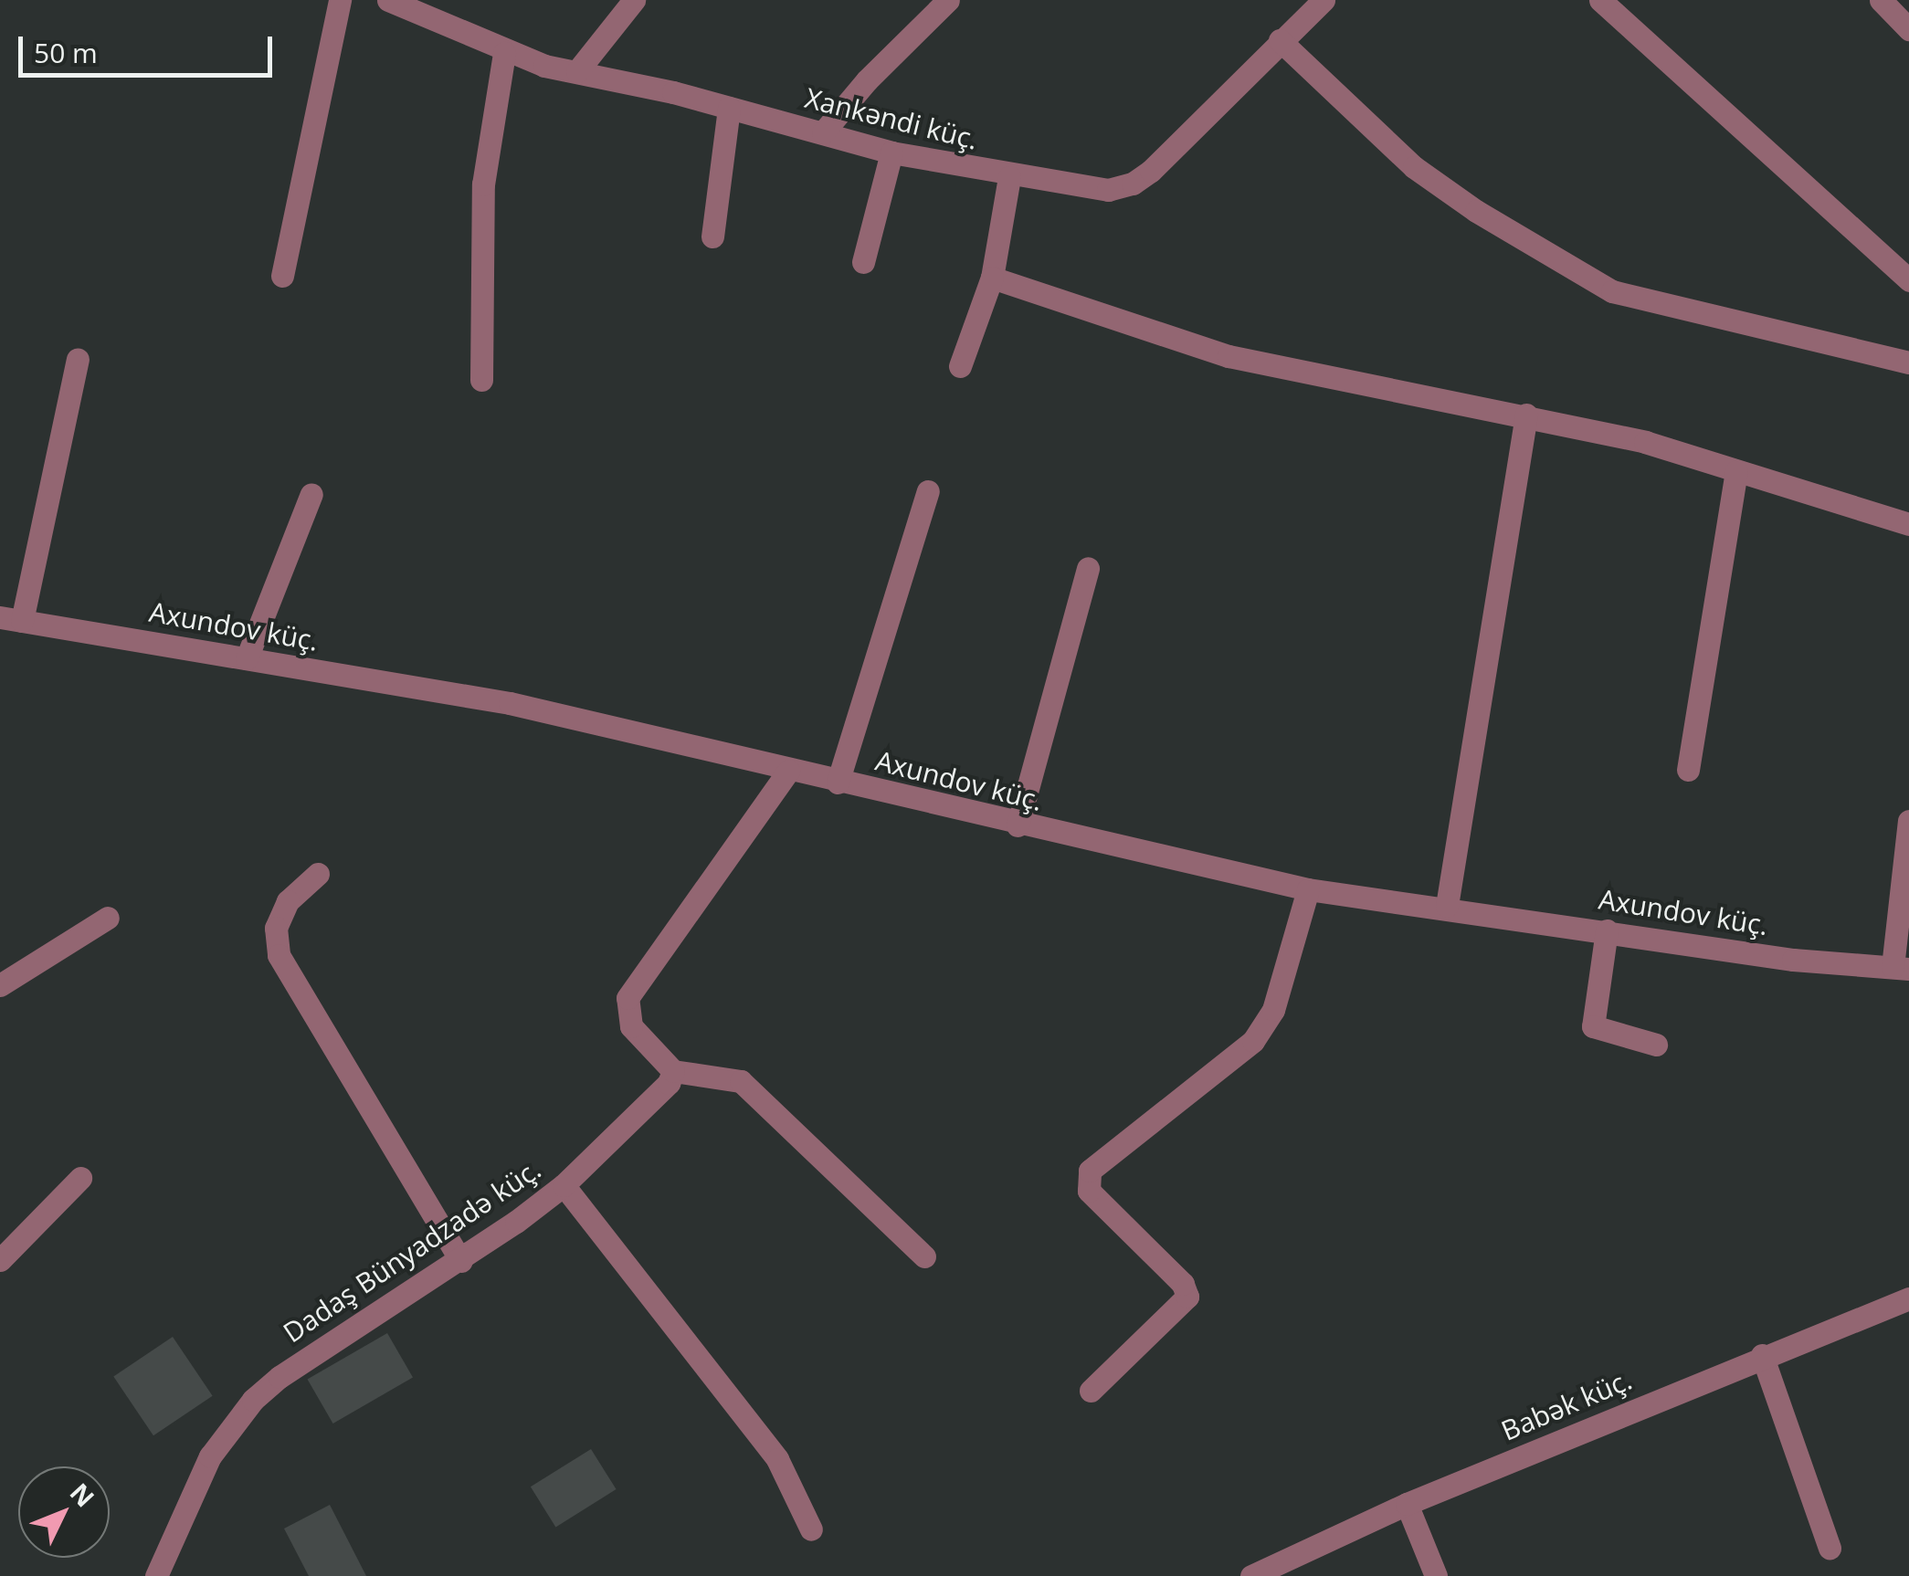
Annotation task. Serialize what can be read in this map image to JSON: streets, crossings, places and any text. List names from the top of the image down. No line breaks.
{"streets":{"street":["Xankəndi küç.","Axundov küç.","Dadaş Bünyadzadə küç.","Babək küç."]},"scale_bar":"50 m","north":"top right"}
